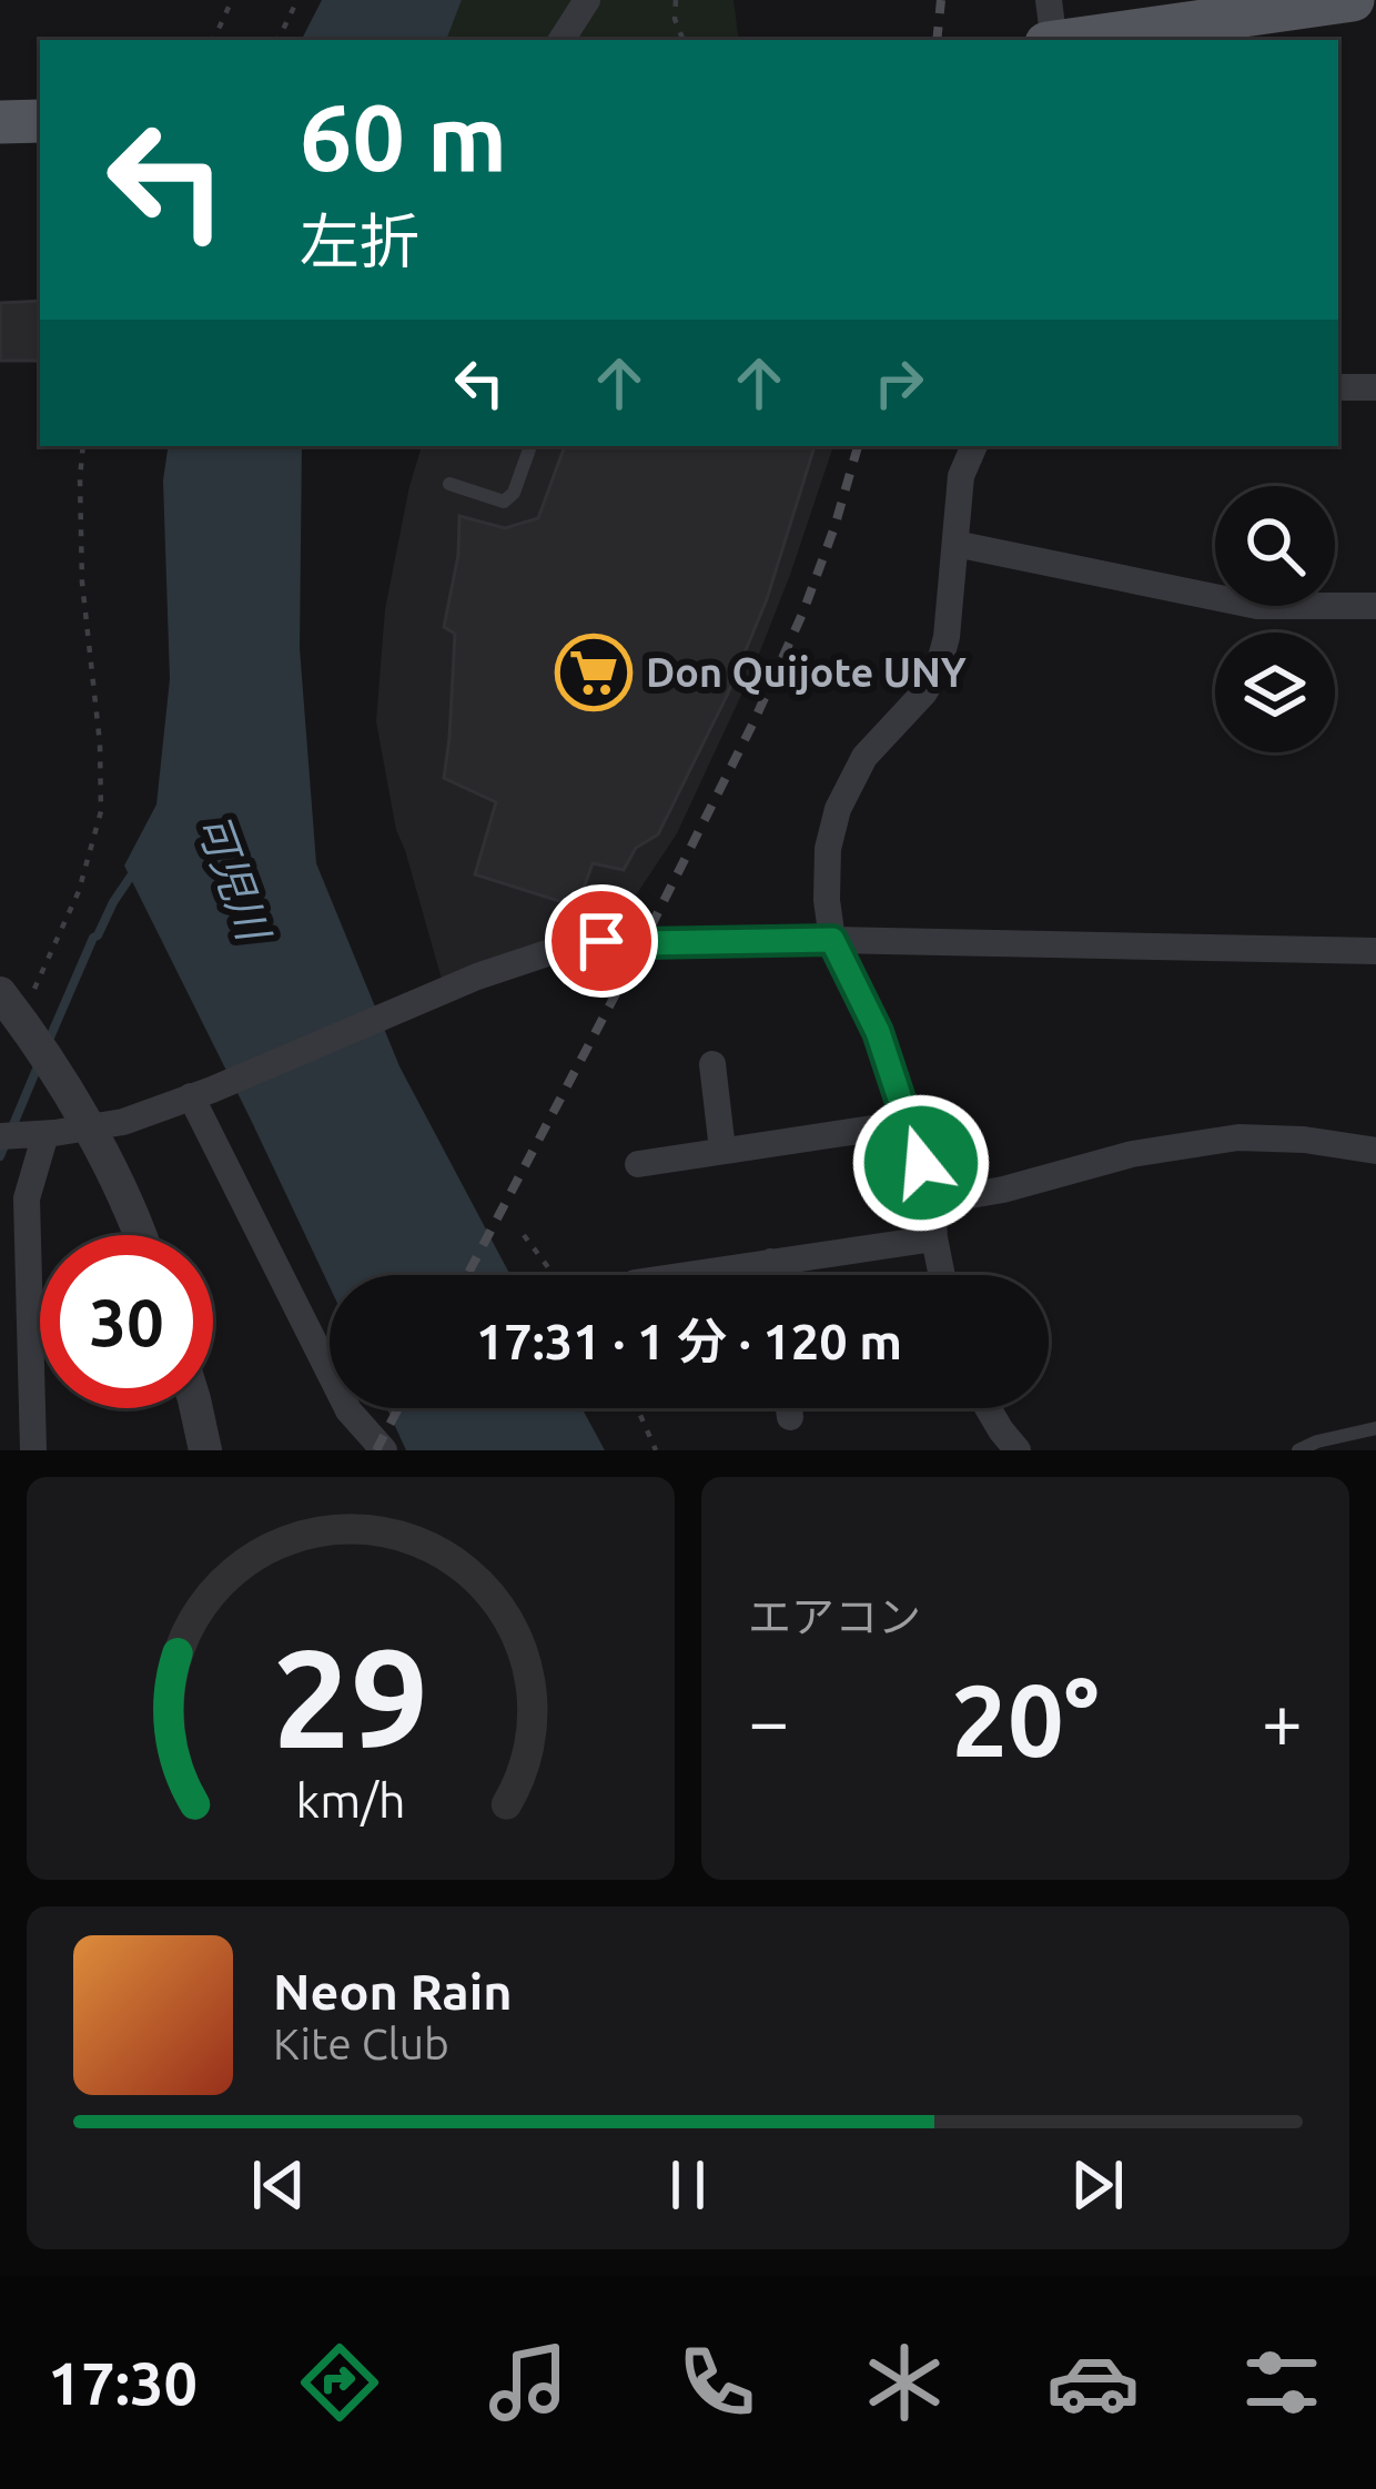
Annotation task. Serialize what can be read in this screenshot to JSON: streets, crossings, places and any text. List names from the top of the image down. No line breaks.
{"water":["可児川"],"places":{"supermarket":["Don Quijote UNY"]},"page":{"turn":["60 m","左折"],"limit":"30","trip":"17:31 · 1 分 · 120 m","tile":"エアコン","heat":["−","20°","+"],"song":["Neon Rain","Kite Club"],"tabs":"17:30","gauge":["29","km/h"]}}
